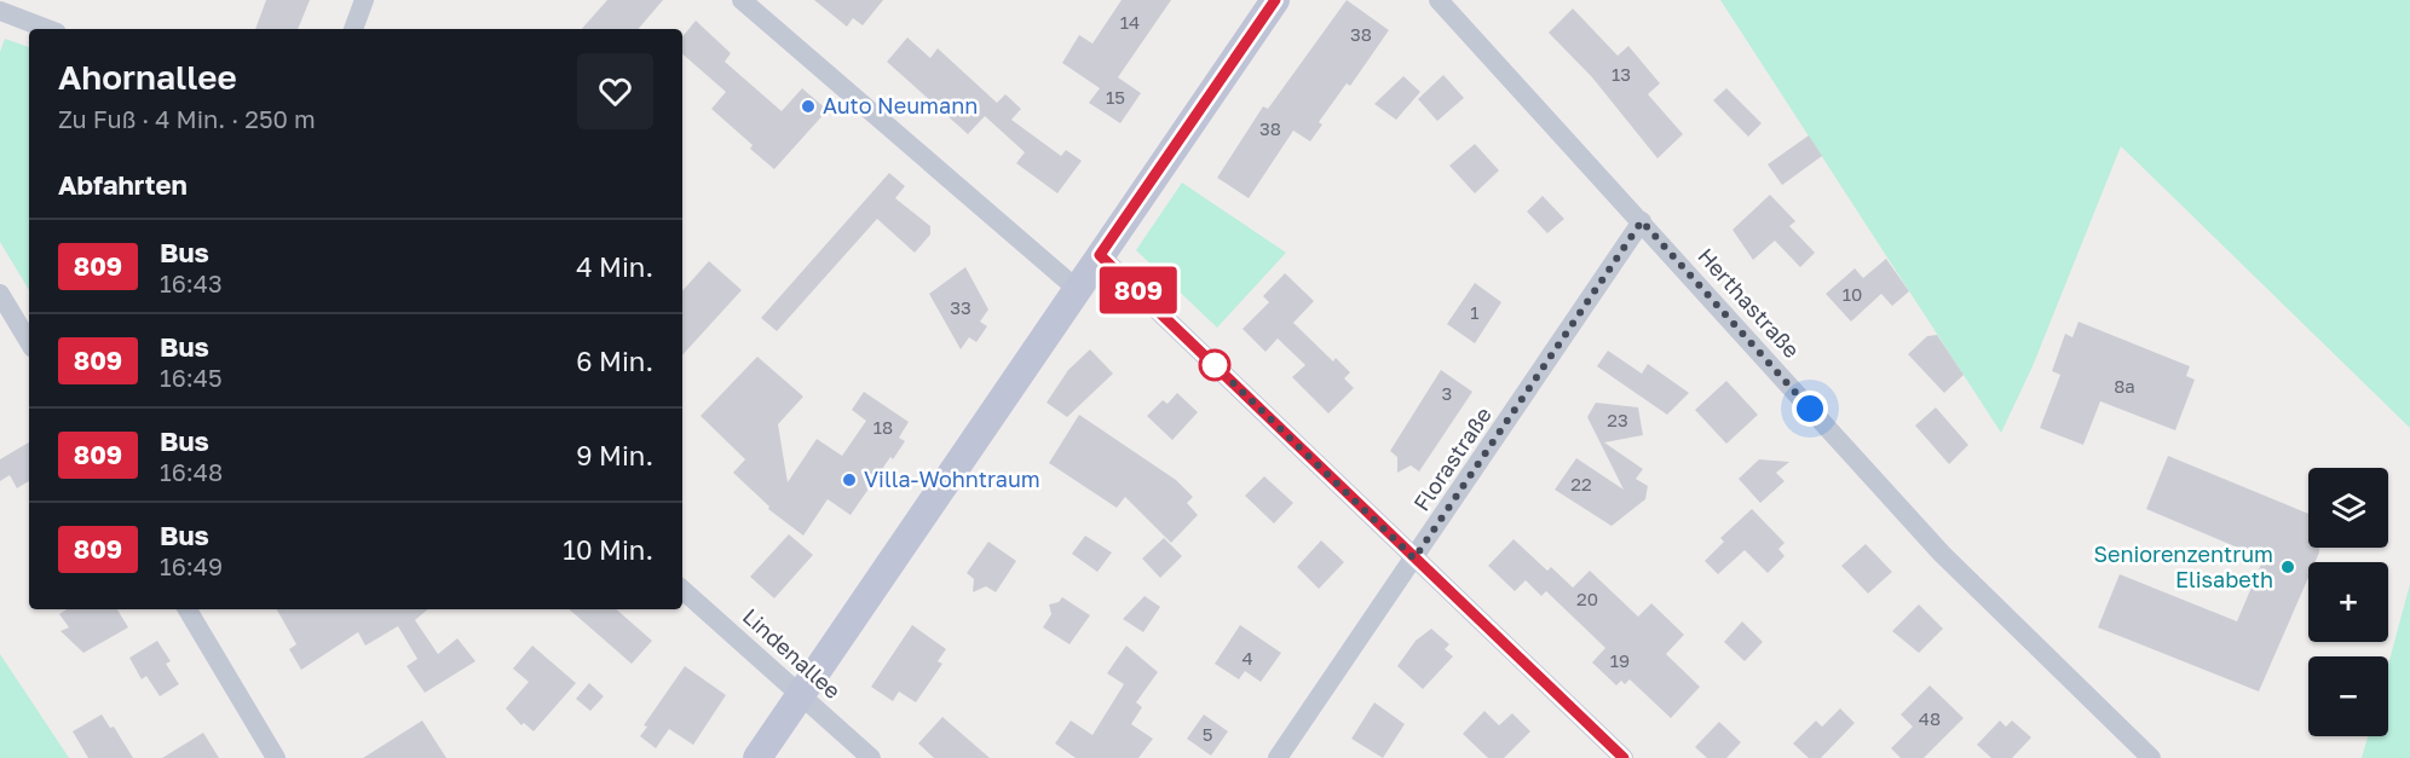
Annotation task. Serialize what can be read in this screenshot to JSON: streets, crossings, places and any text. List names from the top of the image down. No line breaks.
{"streets":{"street":["Herthastraße","Florastraße","Lindenallee"]},"crossings":[["Herthastraße","Florastraße"]],"places":["Auto Neumann","Villa-Wohntraum","Seniorenzentrum Elisabeth"],"lines":["bus line 809"],"house_numbers":["14","38","13","15","38","10","33","1","8a","3","23","18","22","20","4","19","48","5"],"page":{"on_map":"809","heading":[["Ahornallee","Zu Fuß · 4 Min. · 250 m"],"Abfahrten"],"list":[{"mark":"809","name":"Bus","note":"16:43","value":"4 Min."},{"mark":"809","name":"Bus","note":"16:45","value":"6 Min."},{"mark":"809","name":"Bus","note":"16:48","value":"9 Min."},{"mark":"809","name":"Bus","note":"16:49","value":"10 Min."}],"map_buttons":["+","−"]}}
